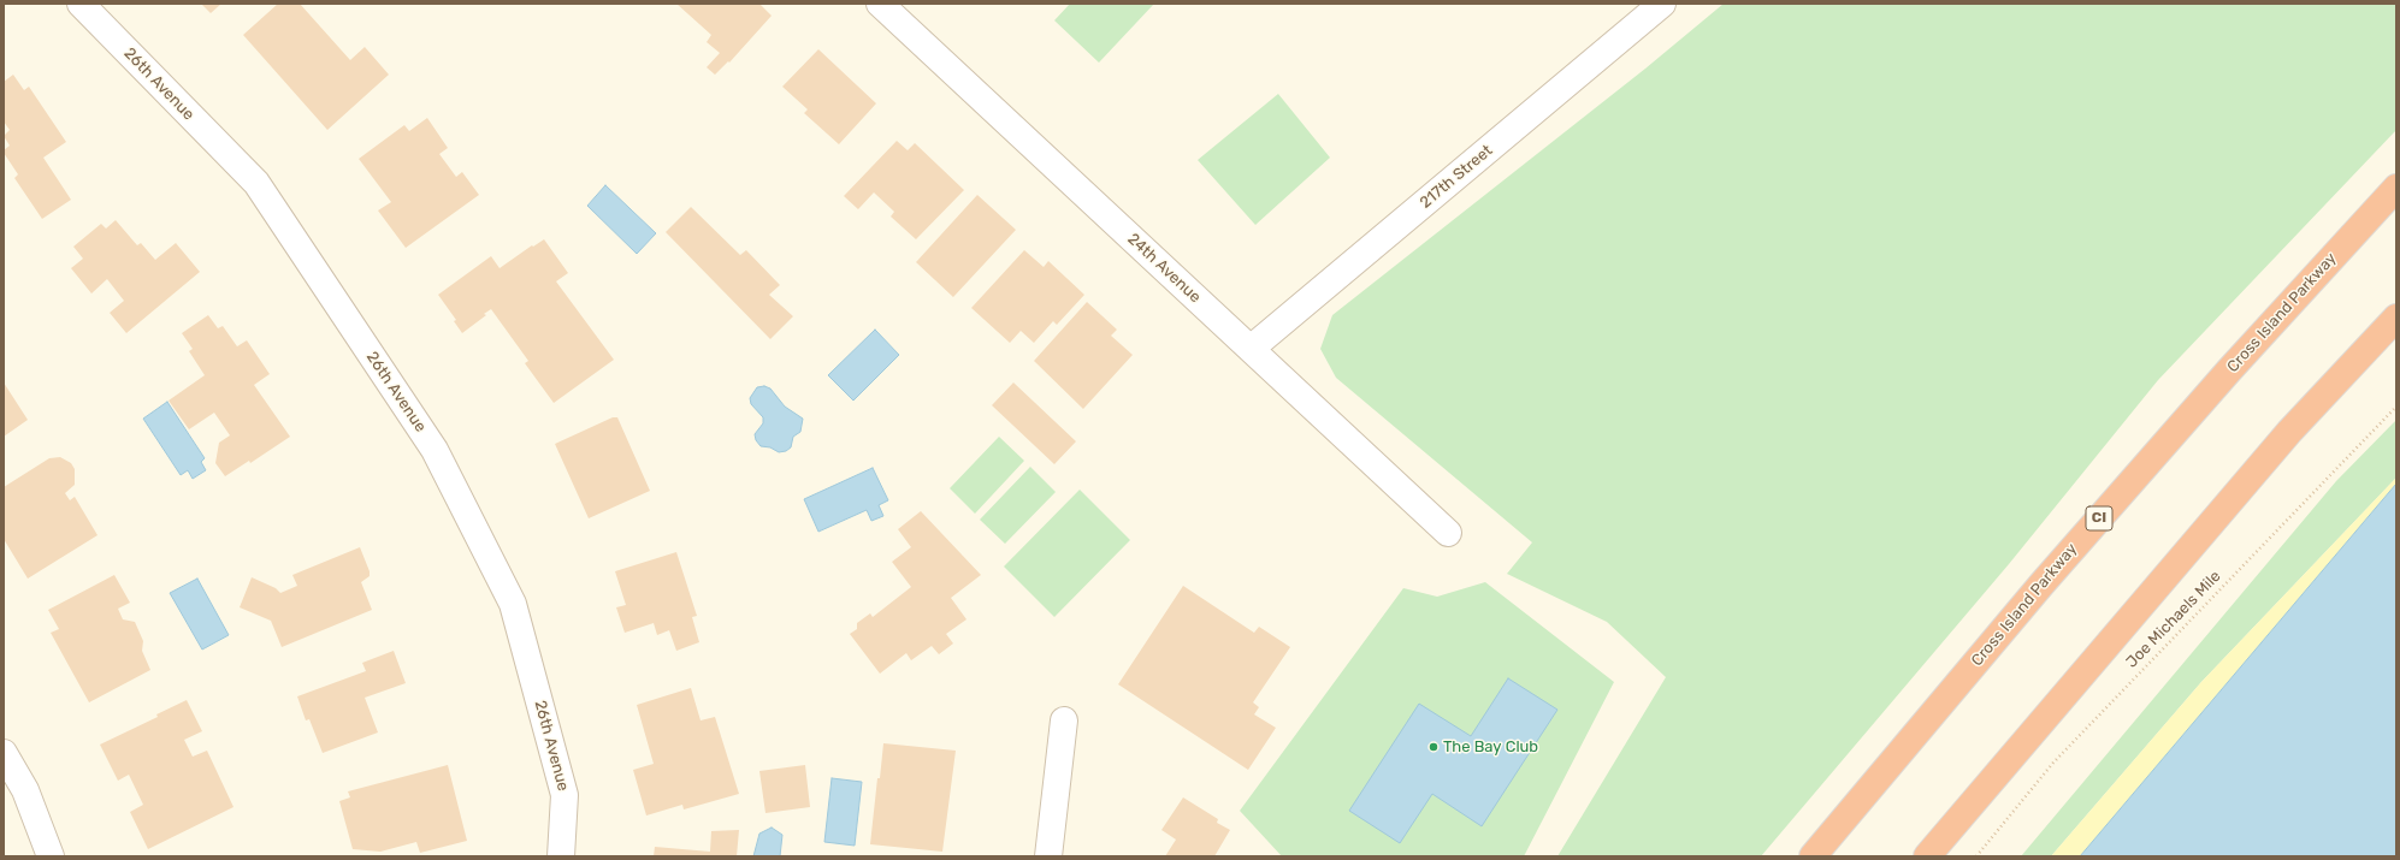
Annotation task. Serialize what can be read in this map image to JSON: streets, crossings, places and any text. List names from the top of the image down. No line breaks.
{"streets":{"highway":["Cross Island Parkway","CI"],"street":["26th Avenue","217th Street","24th Avenue"],"path":["Joe Michaels Mile"]},"crossings":[["217th Street","24th Avenue"]],"places":["The Bay Club"]}
